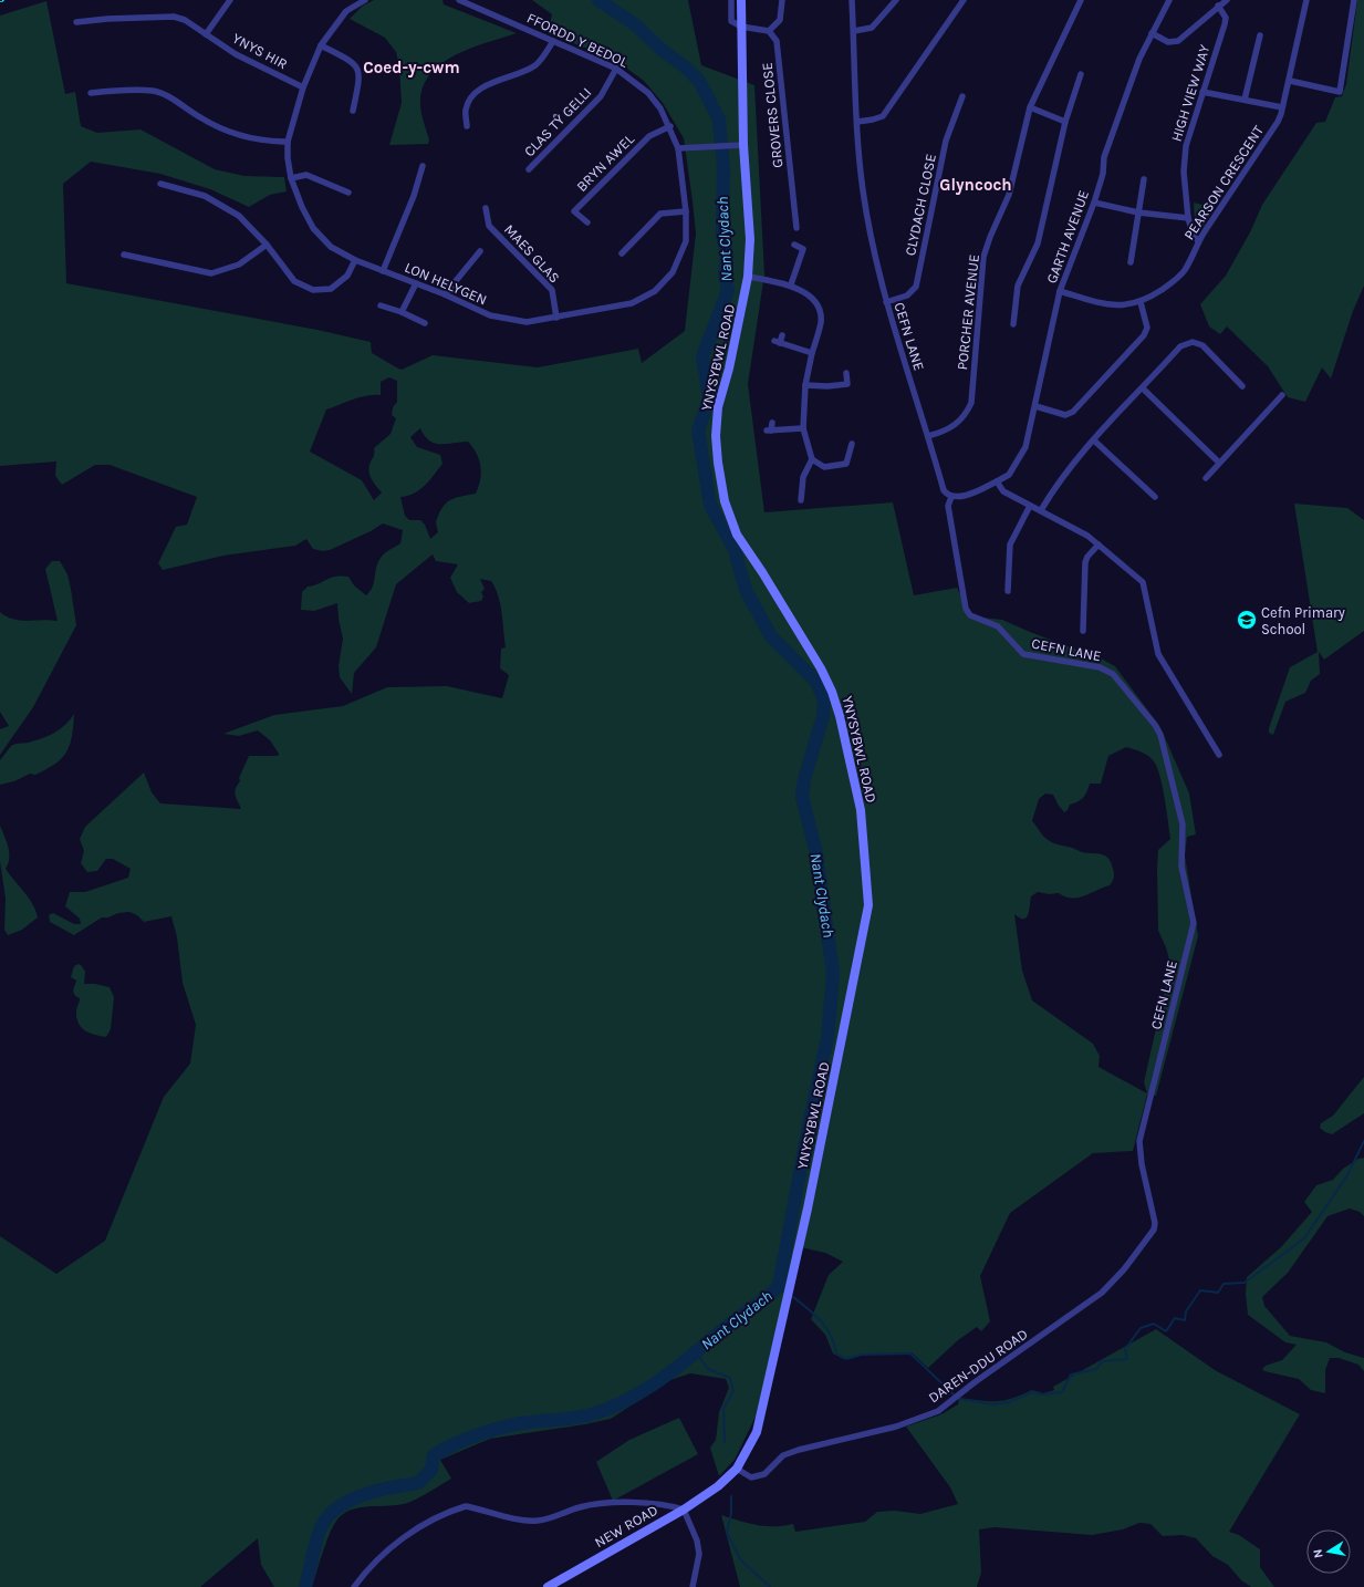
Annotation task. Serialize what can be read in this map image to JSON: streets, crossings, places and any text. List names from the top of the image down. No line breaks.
{"streets":{"main road":["YNYSYBWL ROAD","NEW ROAD"],"street":["FFORDD Y BEDOL","YNYS HIR","HIGH VIEW WAY","GROVERS CLOSE","CLAS TŶ GELLI","BRYN AWEL","PEARSON CRESCENT","CLYDACH CLOSE","GARTH AVENUE","MAES GLAS","LON HELYGEN","PORCHER AVENUE","CEFN LANE","DAREN-DDU ROAD"]},"crossings":[["FFORDD Y BEDOL","CLAS TŶ GELLI"],["FFORDD Y BEDOL","BRYN AWEL"],["FFORDD Y BEDOL","LON HELYGEN"],["HIGH VIEW WAY","PEARSON CRESCENT"],["PEARSON CRESCENT","GARTH AVENUE"],["CLYDACH CLOSE","CEFN LANE"],["MAES GLAS","LON HELYGEN"],["PORCHER AVENUE","CEFN LANE"],["CEFN LANE","DAREN-DDU ROAD"],["YNYSYBWL ROAD","DAREN-DDU ROAD"],["YNYSYBWL ROAD","NEW ROAD"]],"districts":["Coed-y-cwm","Glyncoch"],"water":["Nant Clydach"],"places":{"school or university":["Cefn Primary School"]},"north":"left"}
